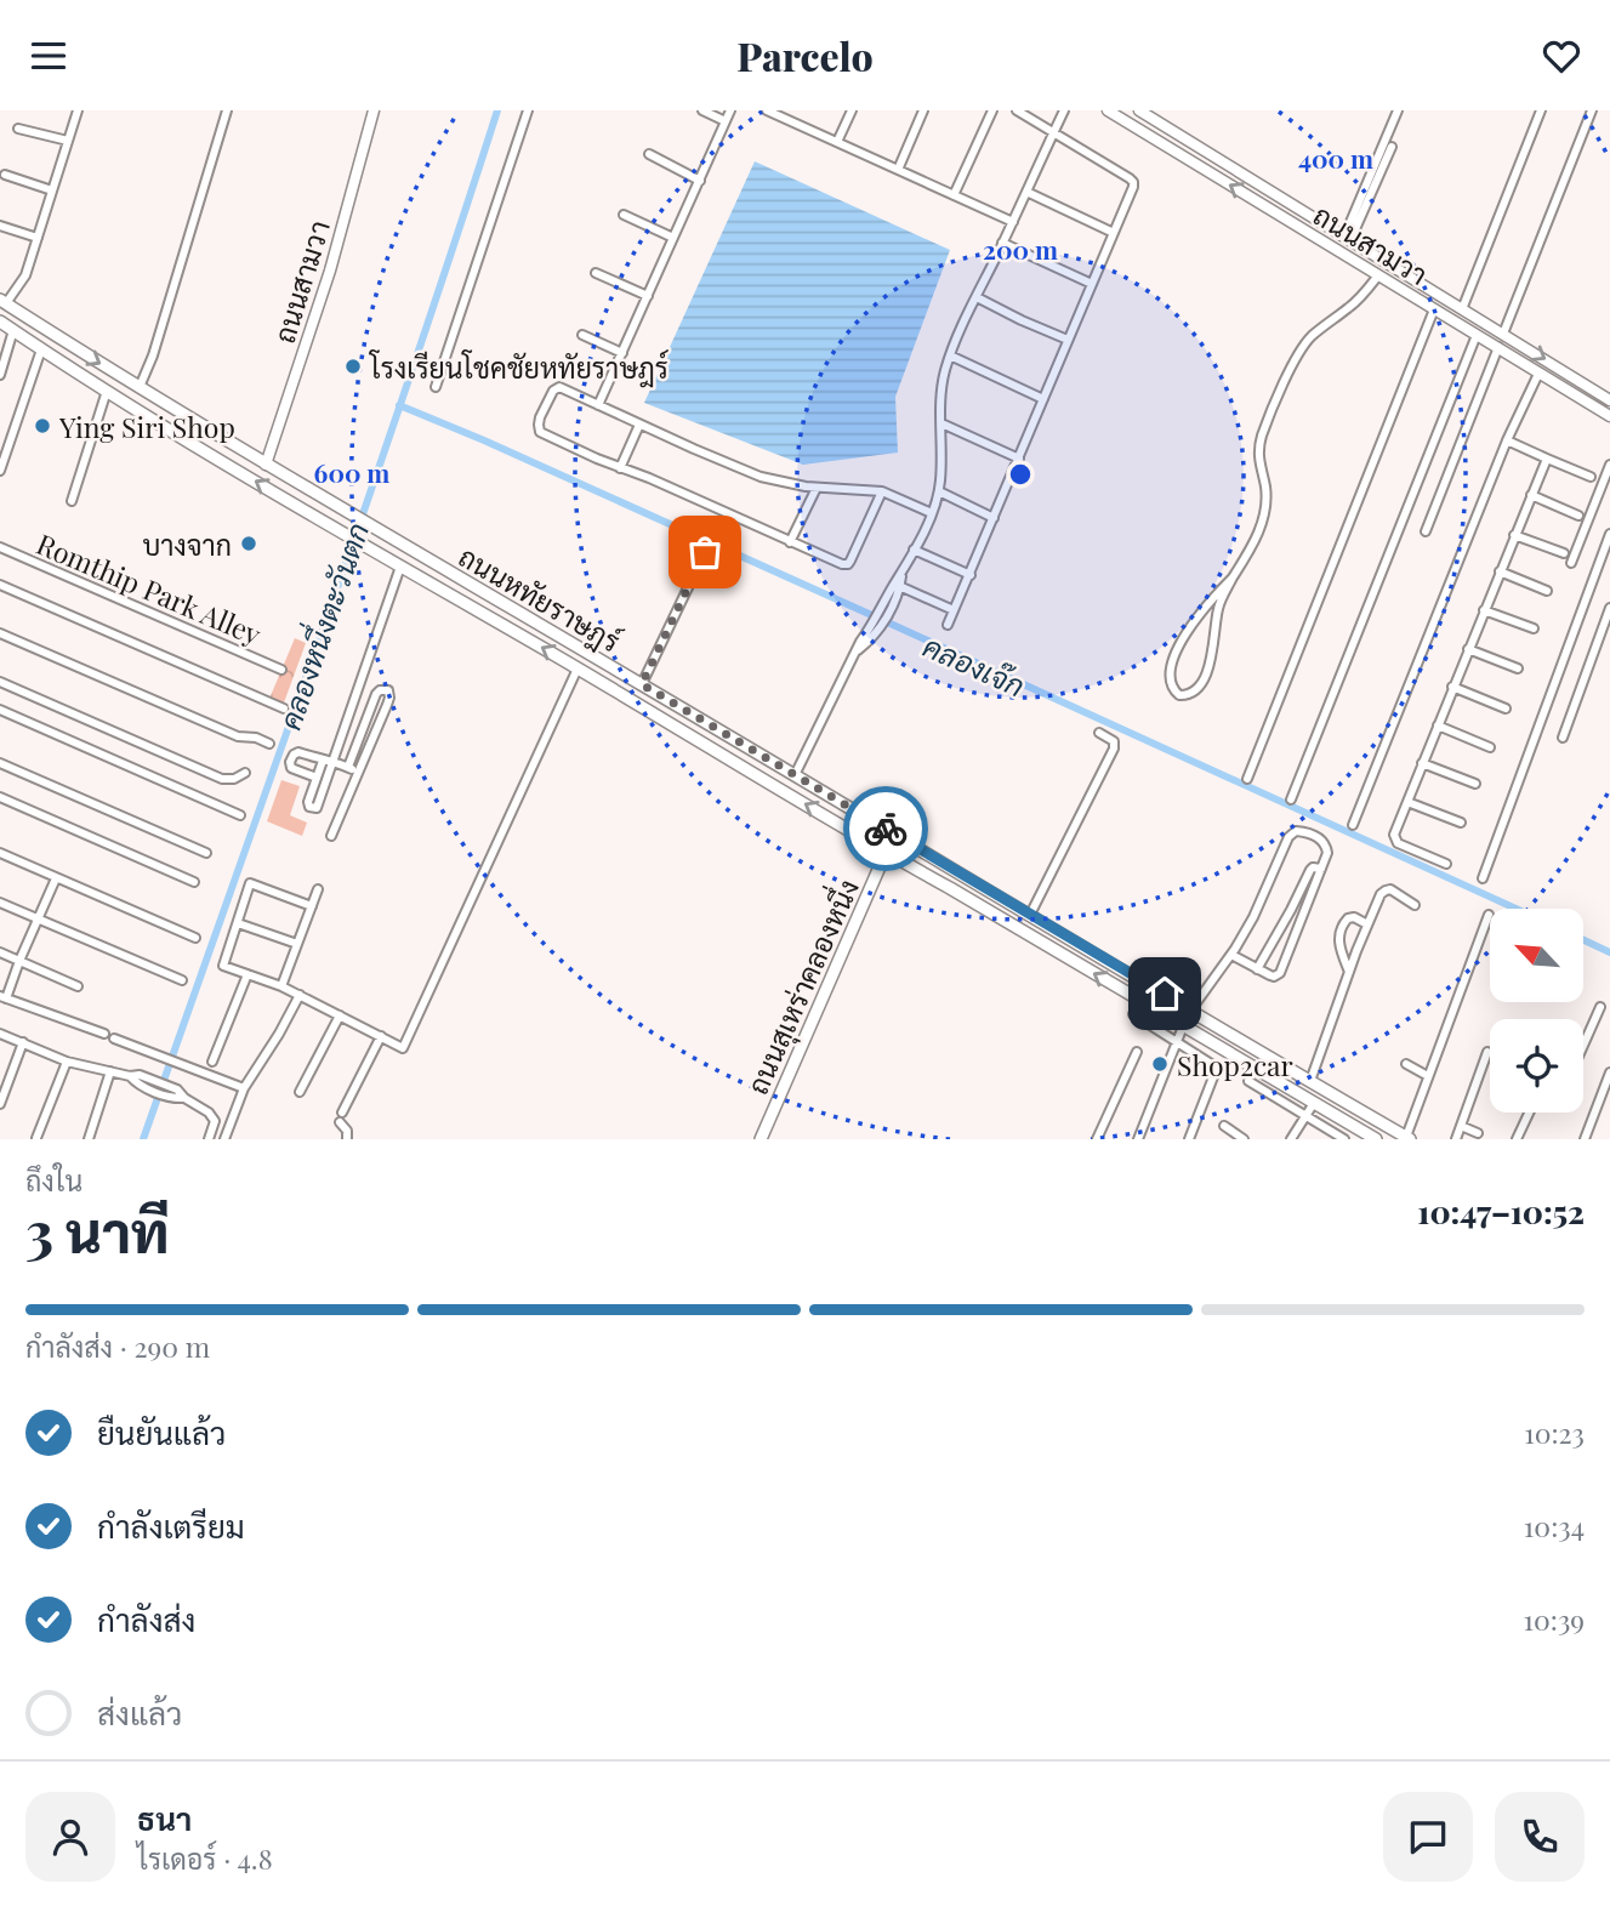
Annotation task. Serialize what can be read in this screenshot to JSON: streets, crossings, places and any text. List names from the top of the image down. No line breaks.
{"streets":{"main road":["ถนนหทัยราษฎร์","ถนนสุเหร่าคลองหนึ่ง"],"street":["ถนนสามวา","Romthip Park Alley"]},"crossings":[["ถนนสามวา","ถนนหทัยราษฎร์"],["ถนนหทัยราษฎร์","ถนนสุเหร่าคลองหนึ่ง"]],"water":["คลองหนึ่งตะวันตก","คลองเจ๊ก"],"places":["โรงเรียนโชคชัยหทัยราษฎร์","Ying Siri Shop","บางจาก","Shop2car"],"north":"top left","page":{"header":"Parcelo","heading":["3 นาที","ถึงใน","10:47–10:52"],"panel":["ธนา","ไรเดอร์ · 4.8"],"bar":"กำลังส่ง · 290 m","list":[["ยืนยันแล้ว","10:23"],["กำลังเตรียม","10:34"],["กำลังส่ง","10:39"],"ส่งแล้ว"]},"rings":["400 m","200 m","600 m"]}
